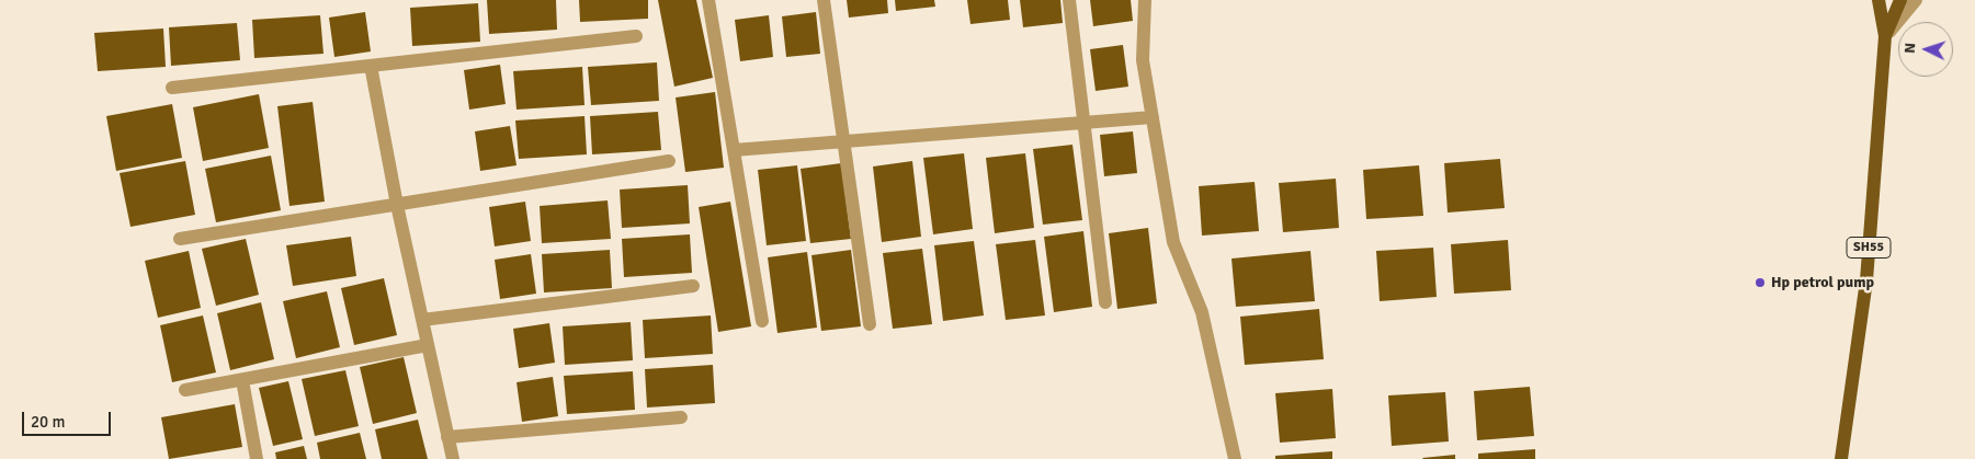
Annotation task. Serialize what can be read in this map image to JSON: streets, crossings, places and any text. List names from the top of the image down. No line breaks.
{"streets":{"main road":["SH55"]},"places":["Hp petrol pump"],"scale_bar":"20 m","north":"left"}
